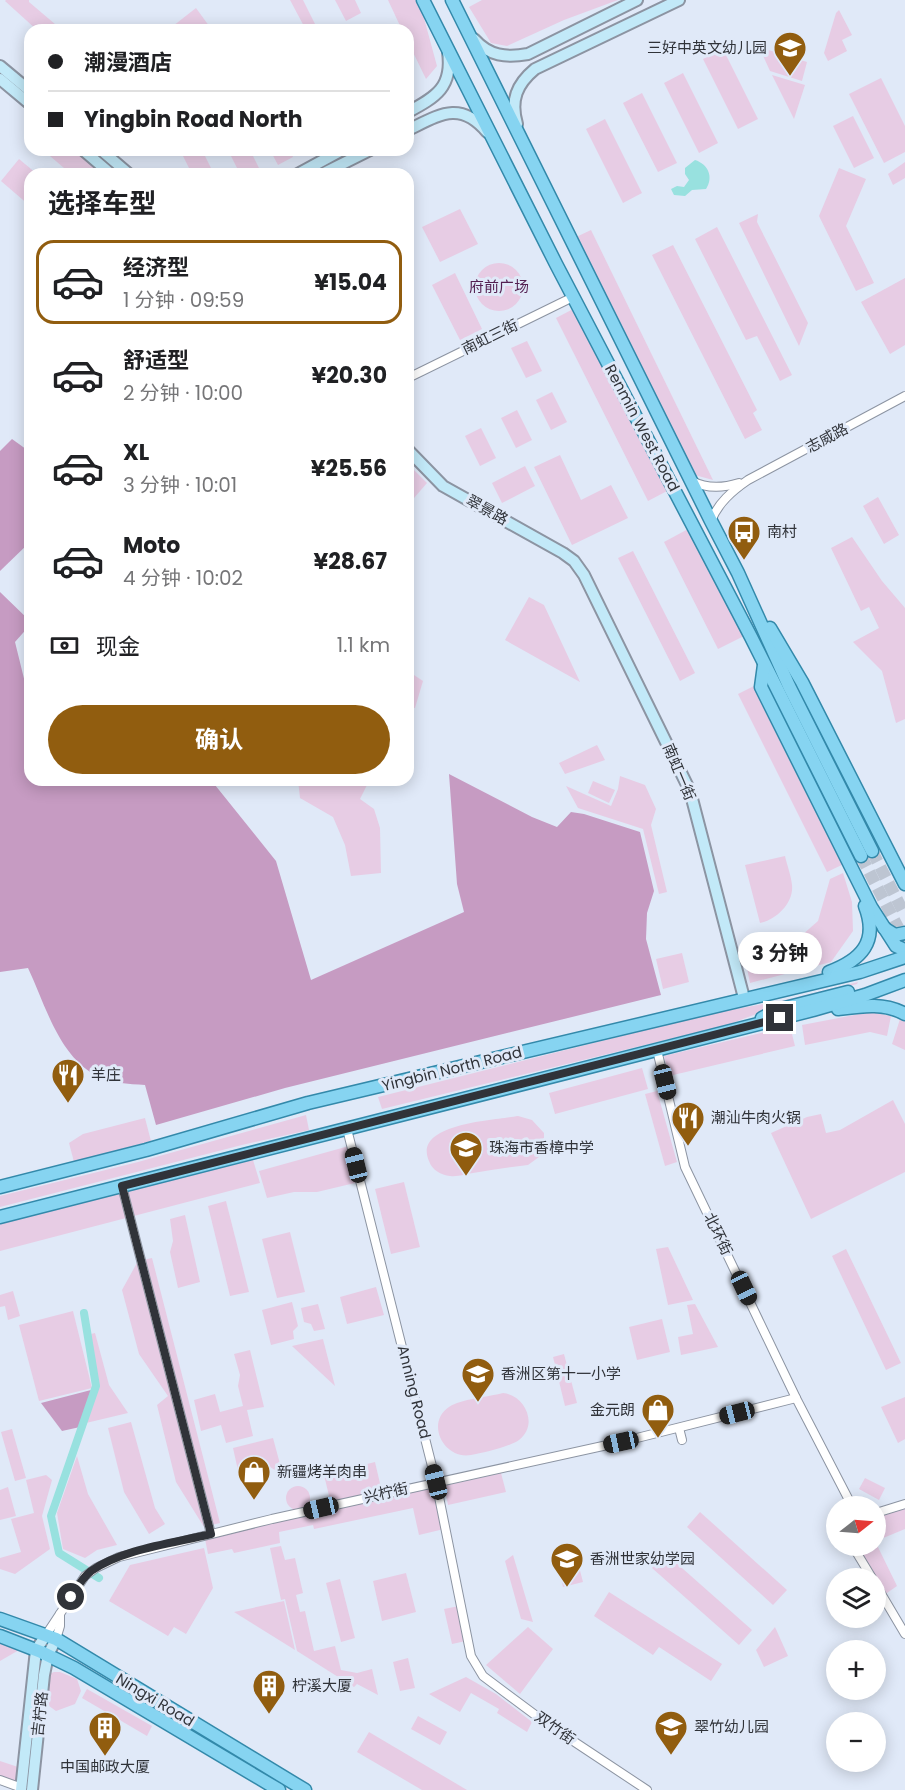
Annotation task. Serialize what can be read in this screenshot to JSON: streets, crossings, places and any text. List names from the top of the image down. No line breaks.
{"streets":{"main road":["Renmin West Road","翠景路","南虹一街","Yingbin North Road","Ningxi Road","吉柠路"],"street":["南虹三街","志威路","北环街","Anning Road","兴柠街","双竹街"]},"crossings":[["南虹三街","Renmin West Road"],["Renmin West Road","志威路"],["翠景路","南虹一街"],["南虹一街","Yingbin North Road"],["北环街","兴柠街"],["Anning Road","兴柠街"],["Anning Road","双竹街"],["兴柠街","Ningxi Road"],["兴柠街","吉柠路"],["Ningxi Road","吉柠路"]],"parks":["府前广场"],"places":{"school or university":["三好中英文幼儿园","珠海市香樟中学","香洲区第十一小学","香洲世家幼学园","翠竹幼儿园"],"bus stop":["南村"],"restaurant":["羊庄","潮汕牛肉火锅"],"shop":["金元朗","新疆烤羊肉串"],"building":["柠溪大厦","中国邮政大厦"]},"north":"right","page":{"banner":["潮漫酒店","Yingbin Road North"],"heading":"选择车型","list":[{"name":"经济型","note":"1 分钟 · 09:59","value":"¥15.04"},{"name":"舒适型","note":"2 分钟 · 10:00","value":"¥20.30"},{"name":"XL","note":"3 分钟 · 10:01","value":"¥25.56"},{"name":"Moto","note":"4 分钟 · 10:02","value":"¥28.67"}],"pay":["现金","1.1 km"],"buttons":"确认","bubble":"3 分钟","map_buttons":["+","−"]}}
